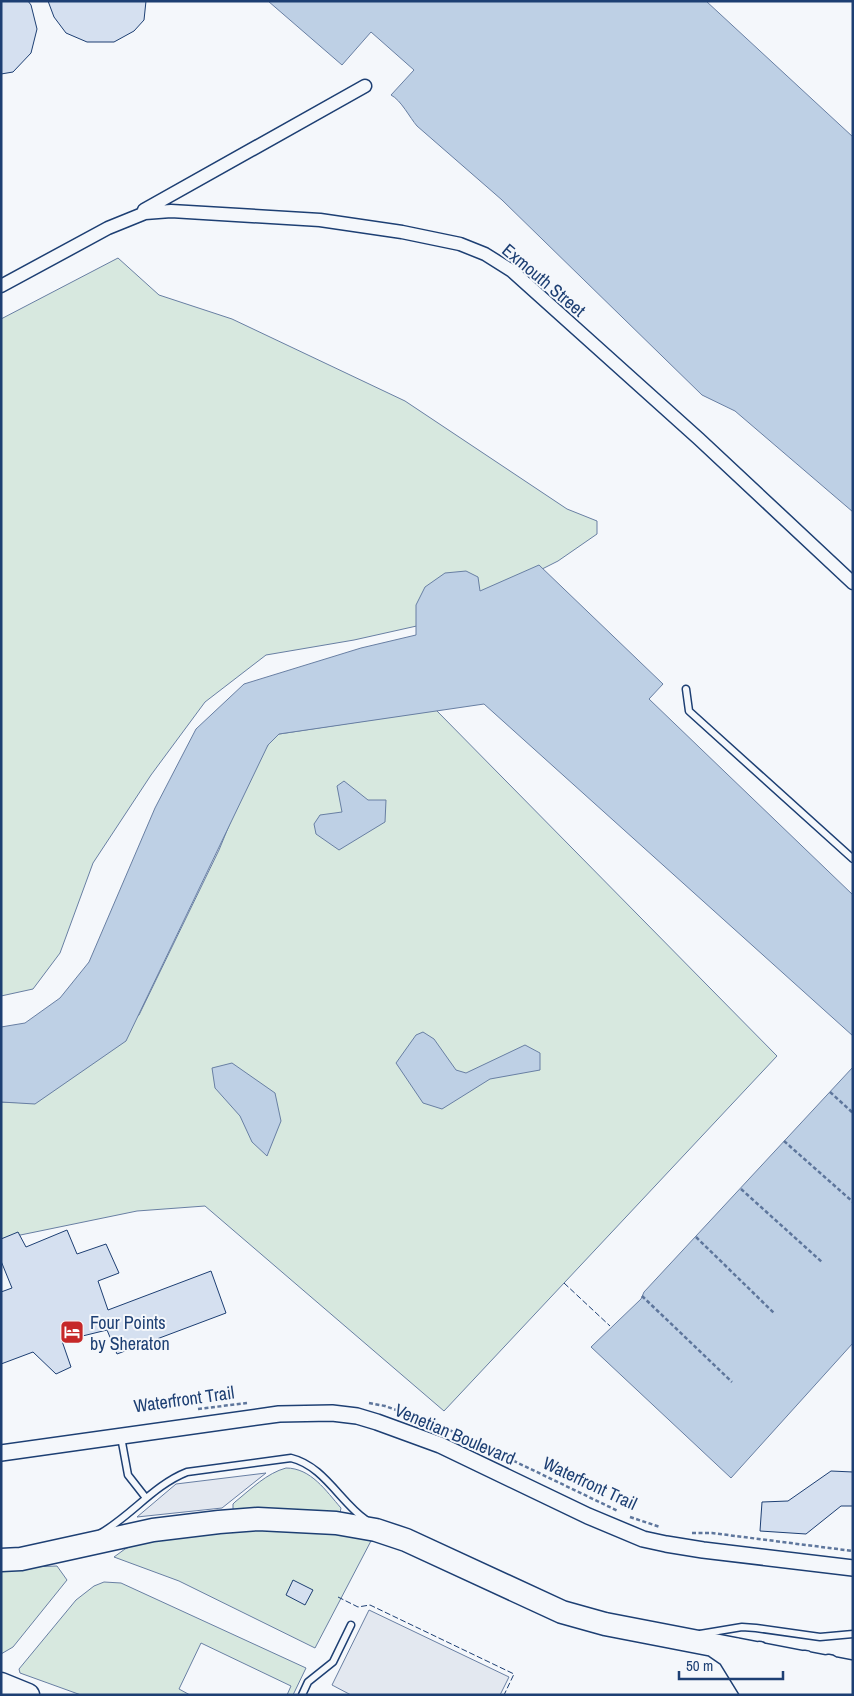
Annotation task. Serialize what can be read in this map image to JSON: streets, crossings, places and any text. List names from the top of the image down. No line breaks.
{"streets":{"street":["Exmouth Street","Venetian Boulevard"],"path":["Waterfront Trail"]},"places":{"hotel":["Four Points by Sheraton"]},"scale_bar":"50 m"}
